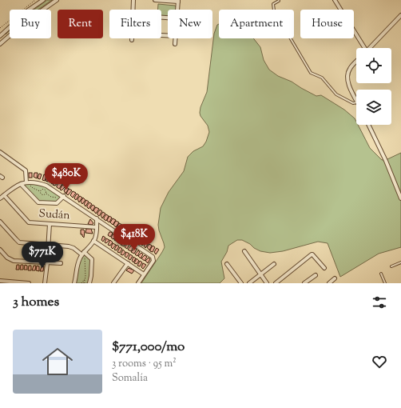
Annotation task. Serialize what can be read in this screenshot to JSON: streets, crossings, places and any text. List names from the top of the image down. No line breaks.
{"streets":{"street":["Sudán"]},"page":{"chip":["Buy","Rent","Filters","New","Apartment","House"],"price":["$480K","$418K","$771K"],"heading":"3 homes","list":[{"name":"$771,000/mo","note":"3 rooms · 95 m² · Somalía"}]}}
